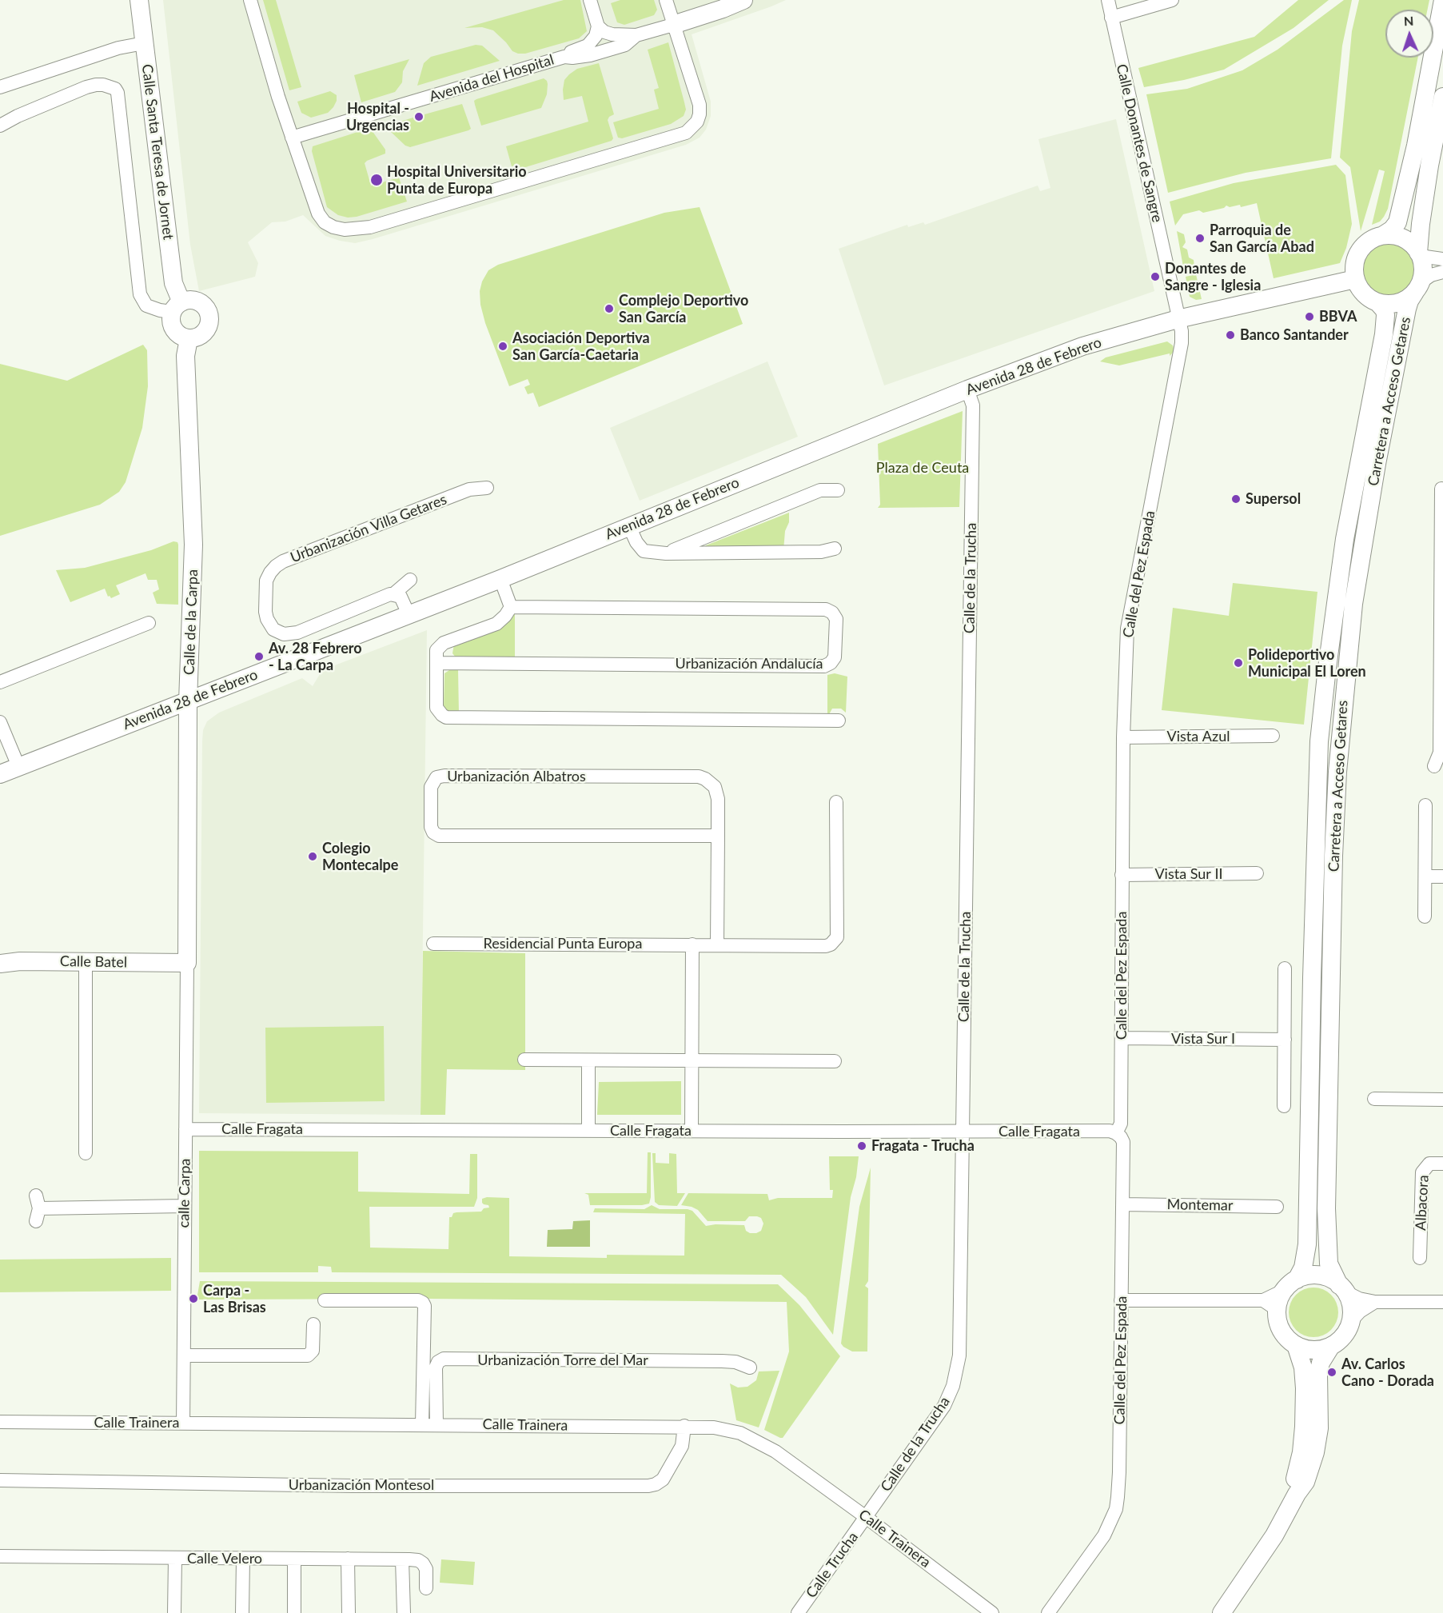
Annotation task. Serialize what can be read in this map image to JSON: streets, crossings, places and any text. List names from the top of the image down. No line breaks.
{"streets":{"street":["Avenida del Hospital","Calle Donantes de Sangre","Calle Santa Teresa de Jornet","Avenida 28 de Febrero","Carretera a Acceso Getares","Urbanización Villa Getares","Calle del Pez Espada","Calle de la Trucha","Calle de la Carpa","Urbanización Andalucía","Vista Azul","Urbanización Albatros","Vista Sur II","Residencial Punta Europa","Calle Batel","Vista Sur I","Calle Fragata","calle Carpa","Albacora","Montemar","Urbanización Torre del Mar","Calle Trainera","Urbanización Montesol","Calle Velero","Calle Trucha"]},"crossings":[["Calle Donantes de Sangre","Avenida 28 de Febrero"],["Calle Donantes de Sangre","Calle del Pez Espada"],["Calle Santa Teresa de Jornet","Calle de la Carpa"],["Avenida 28 de Febrero","Carretera a Acceso Getares"],["Avenida 28 de Febrero","Calle del Pez Espada"],["Avenida 28 de Febrero","Calle de la Trucha"],["Avenida 28 de Febrero","Calle de la Carpa"],["Calle del Pez Espada","Vista Azul"],["Calle del Pez Espada","Vista Sur II"],["Calle del Pez Espada","Vista Sur I"],["Calle del Pez Espada","Calle Fragata"],["Calle del Pez Espada","Montemar"],["Calle de la Trucha","Calle Fragata"],["Calle de la Trucha","Calle Trainera"],["Calle de la Trucha","Calle Trucha"],["Calle de la Carpa","Calle Batel"],["Calle de la Carpa","calle Carpa"],["Urbanización Albatros","Residencial Punta Europa"],["Calle Batel","calle Carpa"],["Calle Fragata","calle Carpa"],["calle Carpa","Calle Trainera"],["Urbanización Torre del Mar","Calle Trainera"],["Calle Trainera","Urbanización Montesol"],["Calle Trainera","Calle Trucha"]],"parks":["Plaza de Ceuta"],"places":["Hospital - Urgencias","Hospital Universitario Punta de Europa","Parroquia de San García Abad","Donantes de Sangre - Iglesia","Complejo Deportivo San García","BBVA","Banco Santander","Asociación Deportiva San García-Caetaria","Supersol","Av. 28 Febrero - La Carpa","Polideportivo Municipal El Loren","Colegio Montecalpe","Fragata - Trucha","Carpa - Las Brisas","Av. Carlos Cano - Dorada"],"north":"top"}
